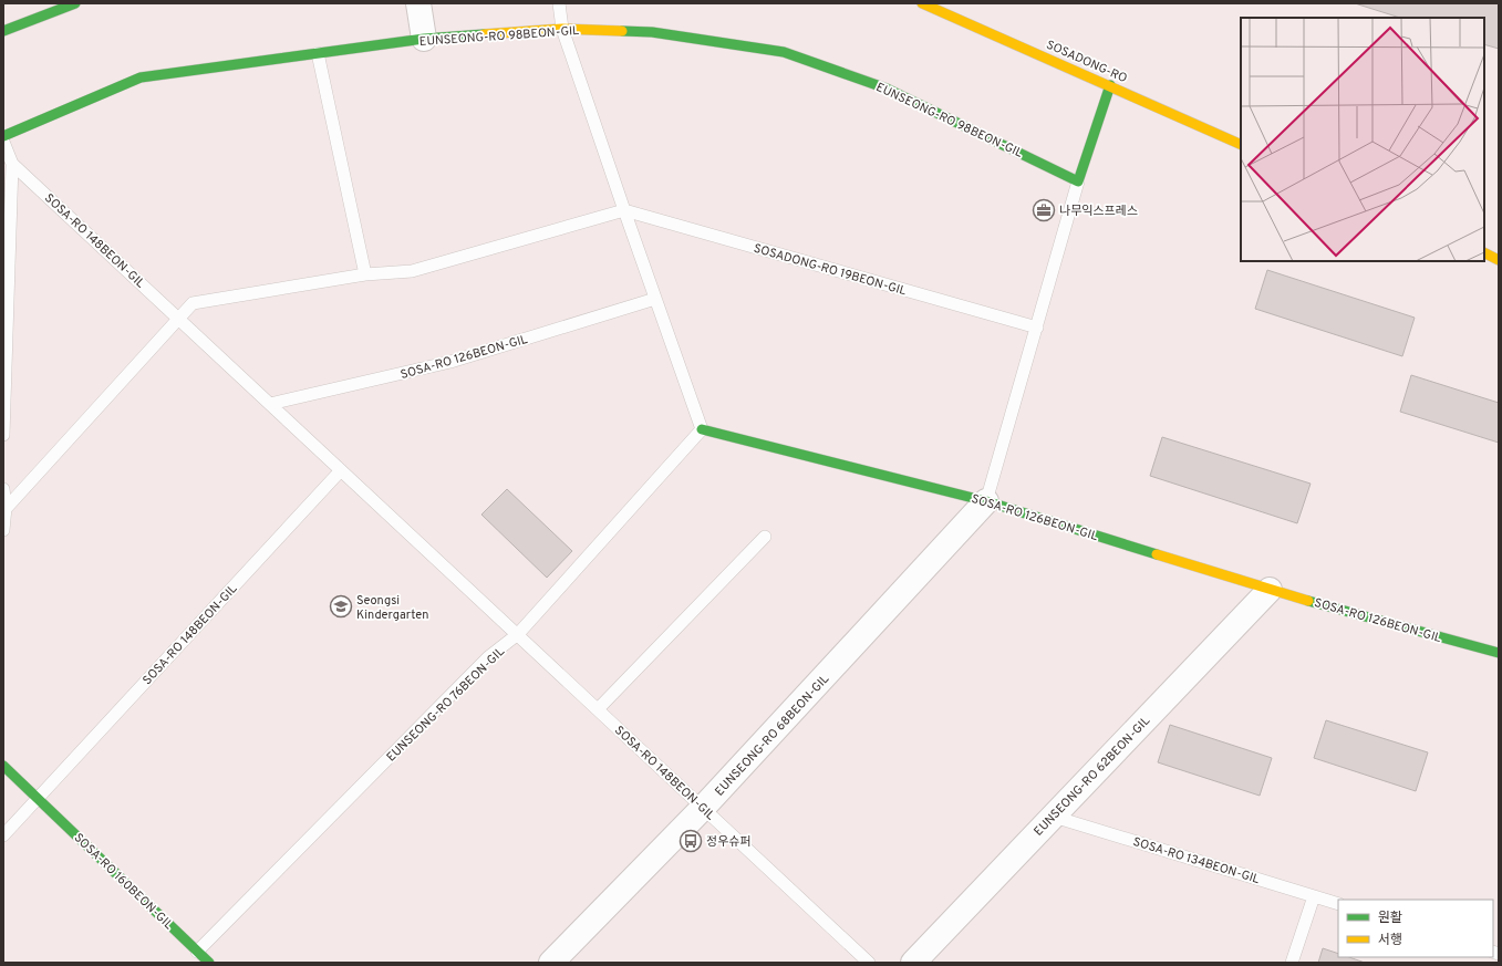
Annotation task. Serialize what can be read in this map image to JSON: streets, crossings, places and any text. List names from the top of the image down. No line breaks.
{"streets":{"street":["EUNSEONG-RO 98BEON-GIL","SOSADONG-RO","SOSA-RO 126BEON-GIL","EUNSEONG-RO 68BEON-GIL","EUNSEONG-RO 62BEON-GIL","SOSA-RO 160BEON-GIL"],"lane":["SOSA-RO 148BEON-GIL","SOSADONG-RO 19BEON-GIL","EUNSEONG-RO 76BEON-GIL","SOSA-RO 134BEON-GIL"]},"crossings":[["SOSA-RO 148BEON-GIL","SOSA-RO 126BEON-GIL"],["SOSA-RO 148BEON-GIL","EUNSEONG-RO 76BEON-GIL"],["SOSA-RO 148BEON-GIL","EUNSEONG-RO 68BEON-GIL"],["SOSA-RO 148BEON-GIL","SOSA-RO 160BEON-GIL"],["SOSA-RO 126BEON-GIL","EUNSEONG-RO 76BEON-GIL"],["SOSA-RO 126BEON-GIL","EUNSEONG-RO 68BEON-GIL"],["SOSA-RO 126BEON-GIL","EUNSEONG-RO 62BEON-GIL"],["EUNSEONG-RO 76BEON-GIL","SOSA-RO 160BEON-GIL"],["EUNSEONG-RO 62BEON-GIL","SOSA-RO 134BEON-GIL"]],"places":{"office":["나무익스프레스"],"school or university":["Seongsi Kindergarten"],"bus stop":["정우슈퍼"]},"legend":["원활","서행"]}
